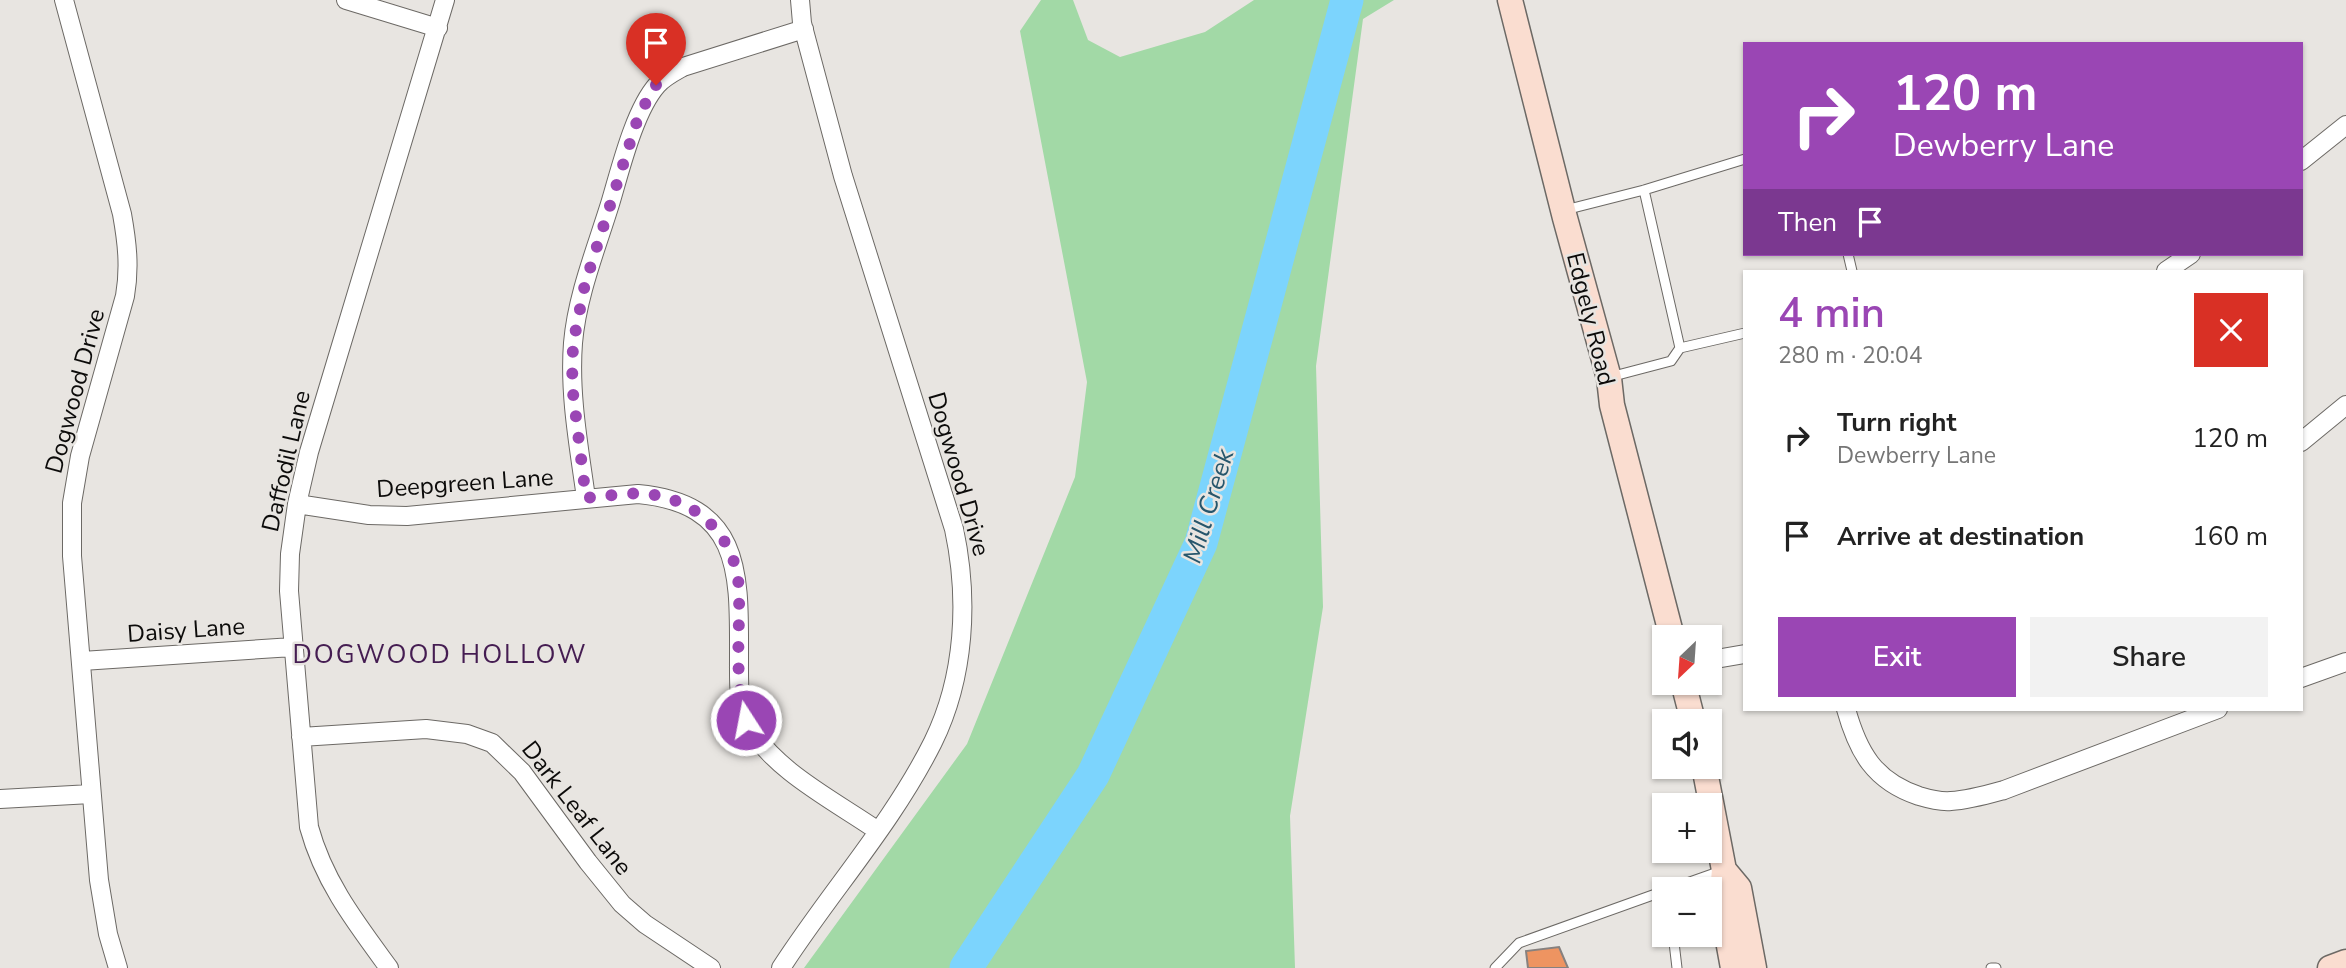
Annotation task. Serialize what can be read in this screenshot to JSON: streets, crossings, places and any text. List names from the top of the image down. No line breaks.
{"streets":{"main road":["Edgely Road"],"street":["Dogwood Drive","Daffodil Lane","Deepgreen Lane","Daisy Lane","Dark Leaf Lane"]},"crossings":[["Dogwood Drive","Deepgreen Lane"],["Dogwood Drive","Daisy Lane"],["Daffodil Lane","Deepgreen Lane"],["Daffodil Lane","Daisy Lane"],["Daffodil Lane","Dark Leaf Lane"]],"districts":["DOGWOOD HOLLOW"],"water":["Mill Creek"],"north":"bottom left","page":{"turn":["120 m","Dewberry Lane"],"then":"Then","heading":["4 min","280 m · 20:04"],"list":[{"name":"Turn right","note":"Dewberry Lane","value":"120 m"},{"name":"Arrive at destination","value":"160 m"}],"buttons":["Exit","Share"],"map_buttons":["+","−"]}}
